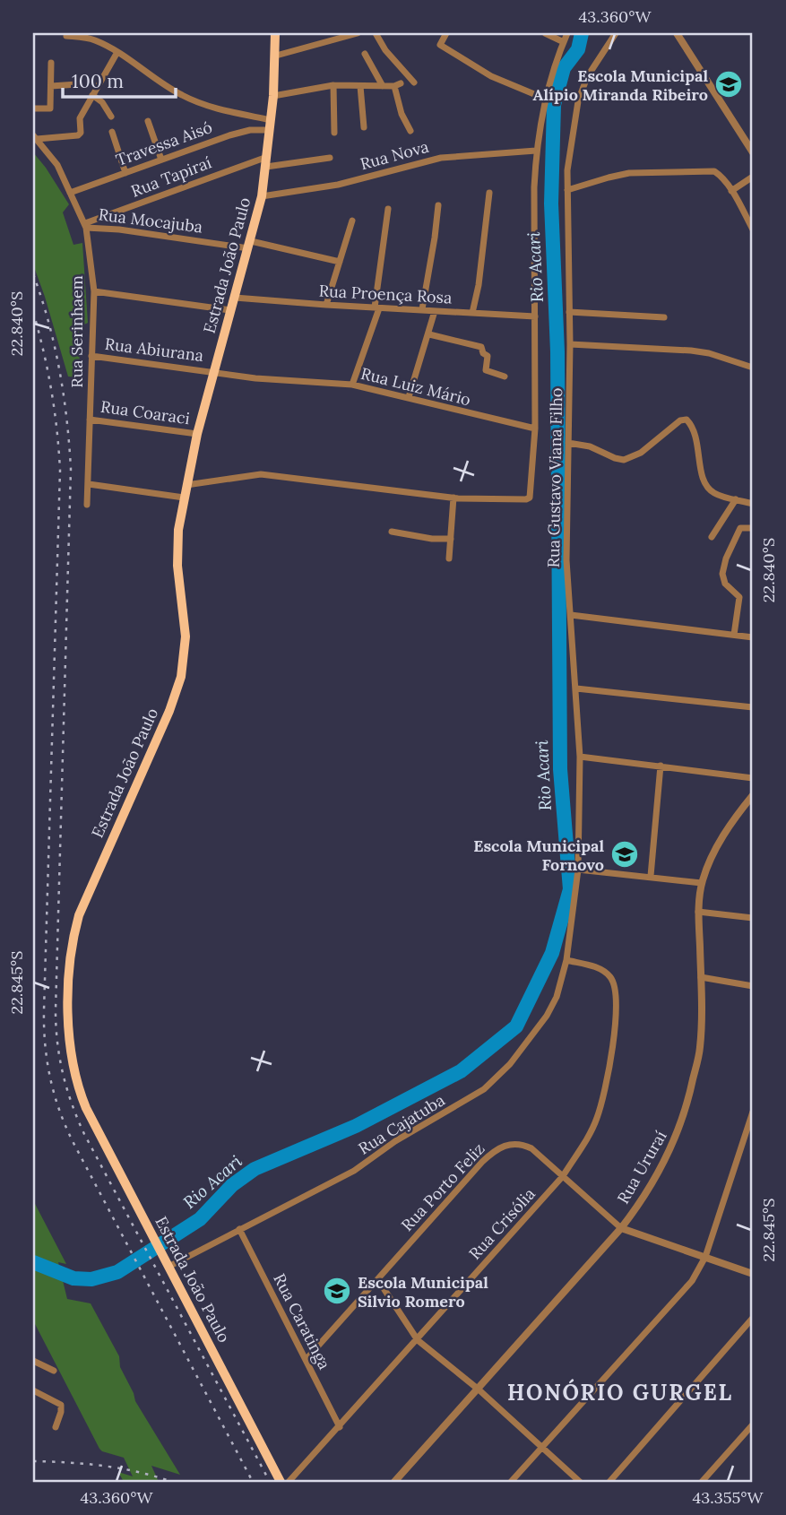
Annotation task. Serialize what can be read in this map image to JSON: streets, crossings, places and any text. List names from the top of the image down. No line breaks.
{"streets":{"main road":["Estrada João Paulo"],"street":["Travessa Aisó","Rua Nova","Rua Tapiraí","Rua Mocajuba","Rua Proença Rosa","Rua Serinhaem","Rua Abiurana","Rua Luiz Mário","Rua Coaraci","Rua Gustavo Viana Filho","Rua Cajatuba","Rua Ururaí","Rua Porto Feliz","Rua Crisólia","Rua Caratinga"]},"crossings":[["Travessa Aisó","Estrada João Paulo"],["Travessa Aisó","Rua Serinhaem"],["Rua Nova","Estrada João Paulo"],["Rua Tapiraí","Rua Mocajuba"],["Rua Tapiraí","Estrada João Paulo"],["Rua Tapiraí","Rua Serinhaem"],["Rua Mocajuba","Estrada João Paulo"],["Rua Mocajuba","Rua Serinhaem"],["Estrada João Paulo","Rua Proença Rosa"],["Estrada João Paulo","Rua Abiurana"],["Estrada João Paulo","Rua Luiz Mário"],["Estrada João Paulo","Rua Coaraci"],["Estrada João Paulo","Rua Cajatuba"],["Rua Serinhaem","Rua Abiurana"],["Rua Serinhaem","Rua Coaraci"],["Rua Abiurana","Rua Luiz Mário"],["Rua Gustavo Viana Filho","Rua Cajatuba"],["Rua Cajatuba","Rua Crisólia"],["Rua Cajatuba","Rua Caratinga"],["Rua Ururaí","Rua Porto Feliz"],["Rua Porto Feliz","Rua Crisólia"],["Rua Porto Feliz","Rua Caratinga"],["Rua Crisólia","Rua Caratinga"]],"districts":["HONÓRIO GURGEL"],"water":["Rio Acari"],"places":{"school or university":["Escola Municipal Alípio Miranda Ribeiro","Escola Municipal Fornovo","Escola Municipal Silvio Romero"]},"scale_bar":"100 m","coordinates":["43.360°W","22.840°S","22.845°S","43.355°W"]}
